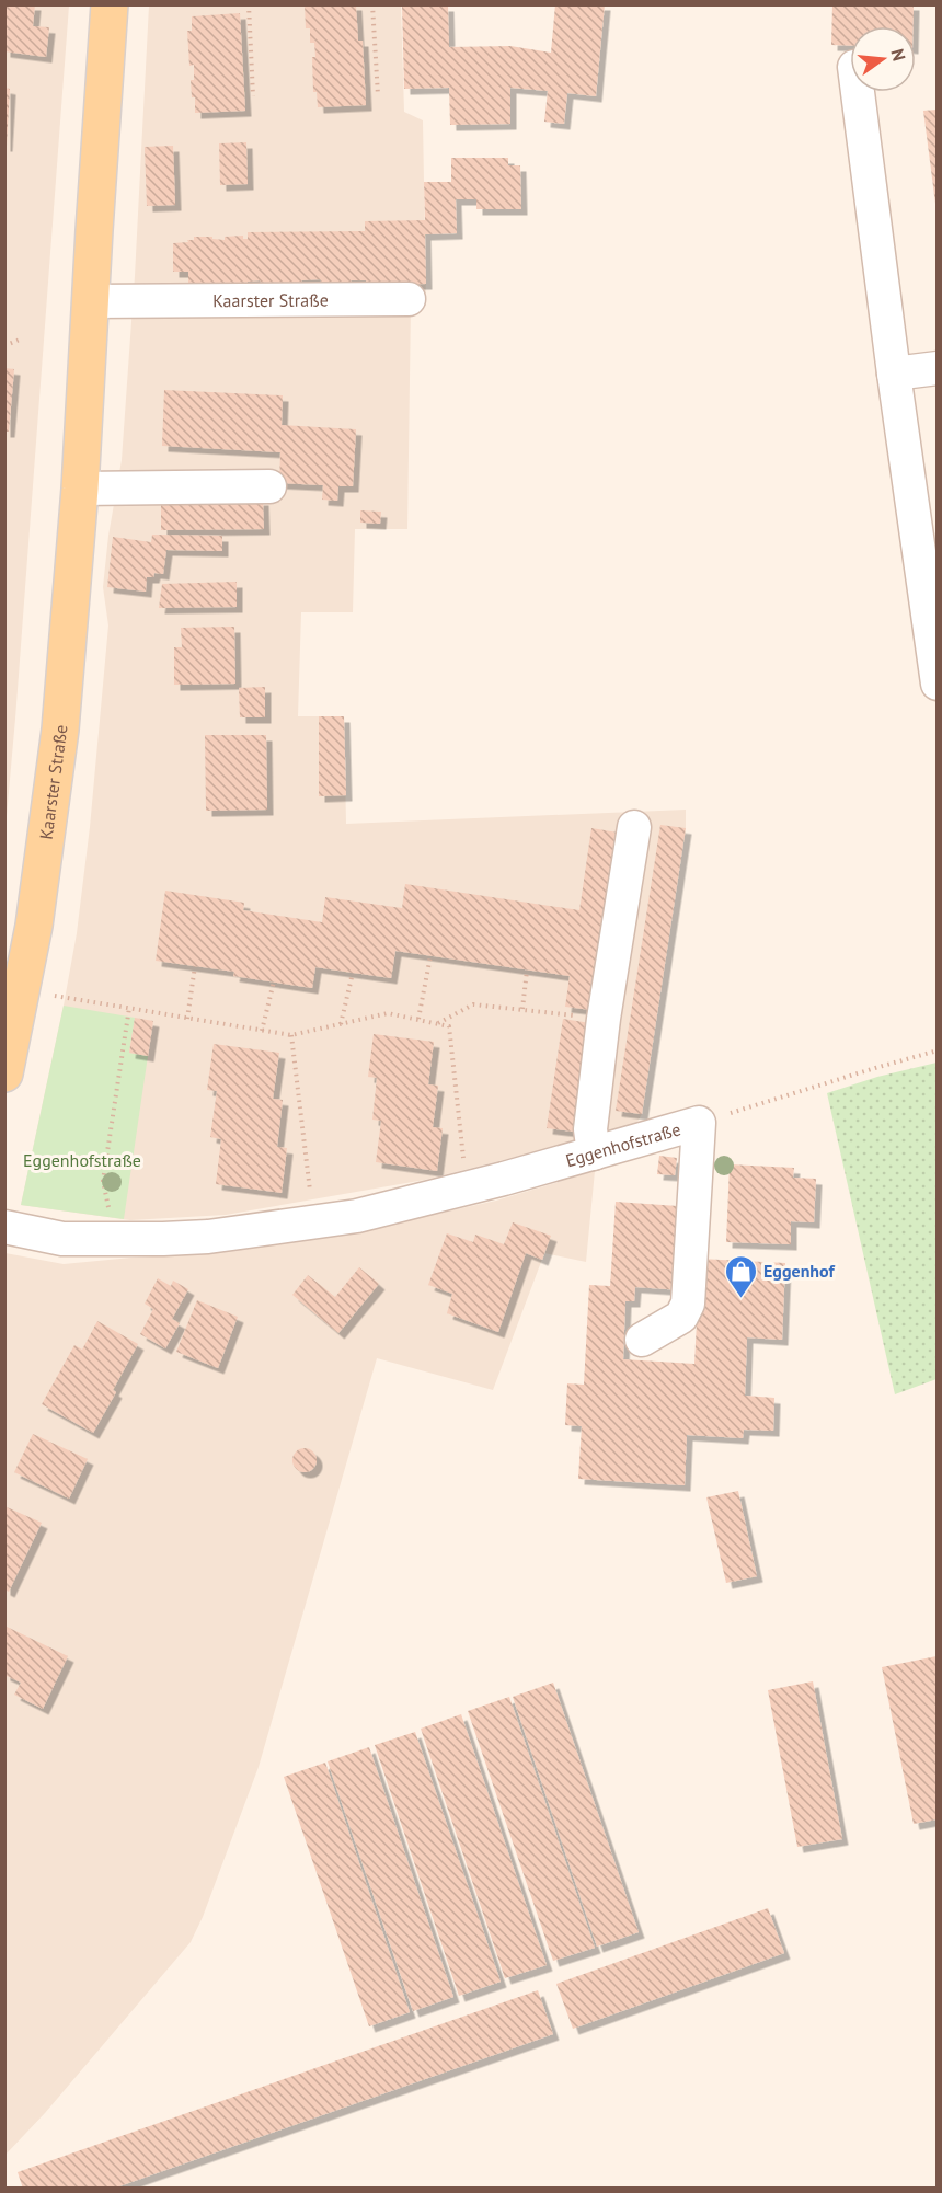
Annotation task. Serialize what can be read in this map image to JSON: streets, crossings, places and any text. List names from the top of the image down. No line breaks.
{"streets":{"main road":["Kaarster Straße"],"street":["Eggenhofstraße"]},"parks":["Eggenhofstraße"],"places":{"shop":["Eggenhof"]},"north":"right"}
